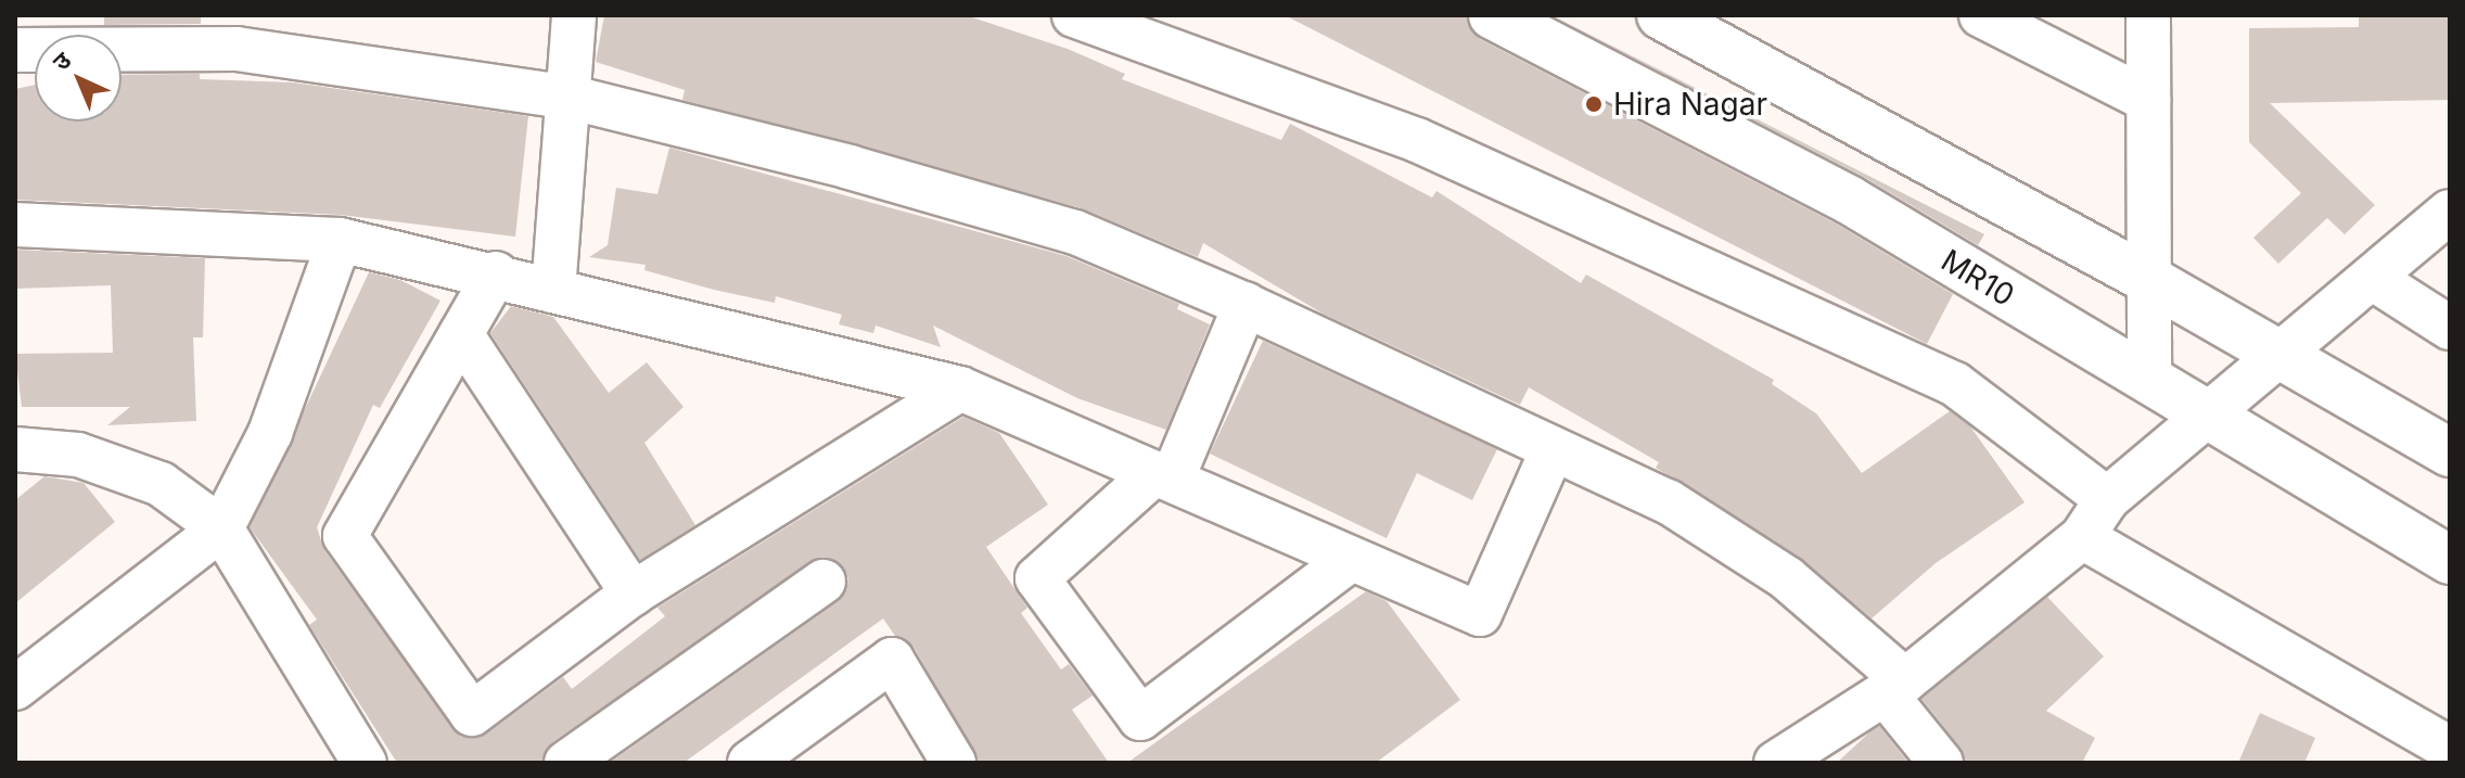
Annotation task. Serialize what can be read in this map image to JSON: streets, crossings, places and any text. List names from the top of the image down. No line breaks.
{"streets":{"main road":["MR10"]},"places":["Hira Nagar"],"north":"top left"}
